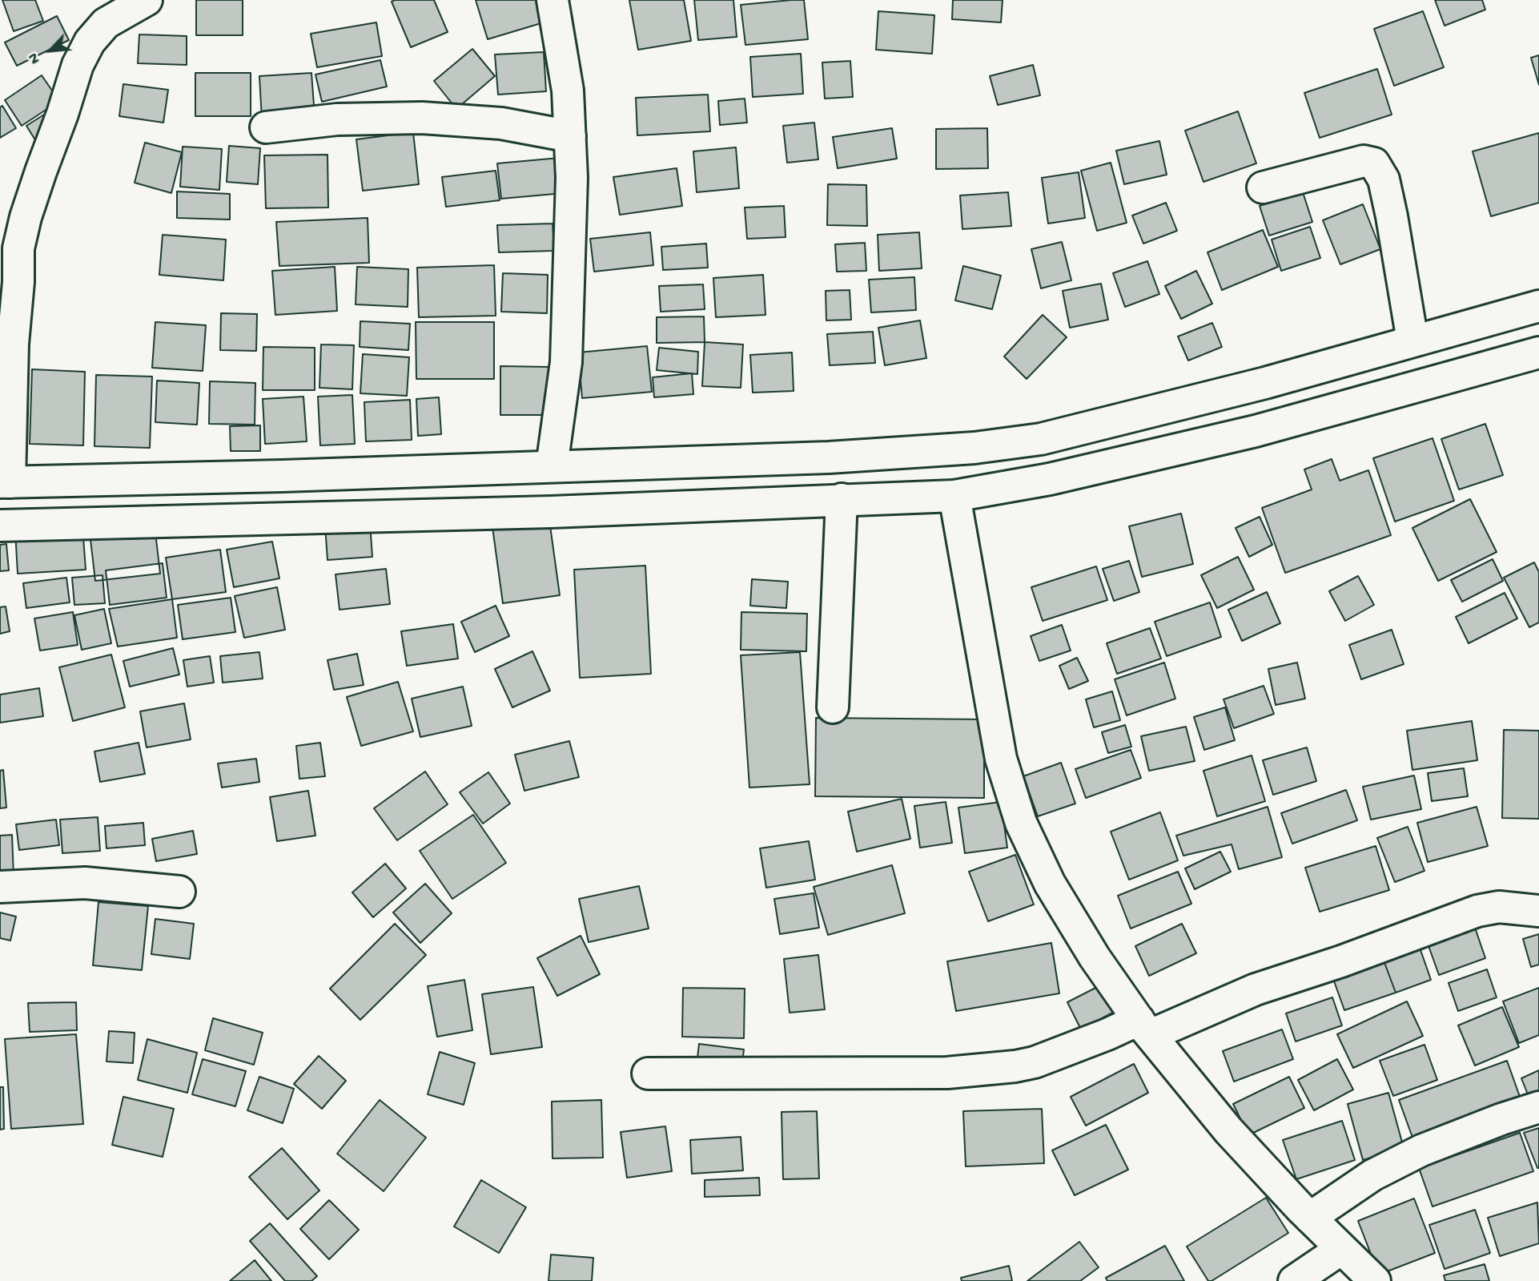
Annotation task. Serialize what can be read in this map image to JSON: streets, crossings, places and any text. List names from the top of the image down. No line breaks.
{"north":"bottom left"}
